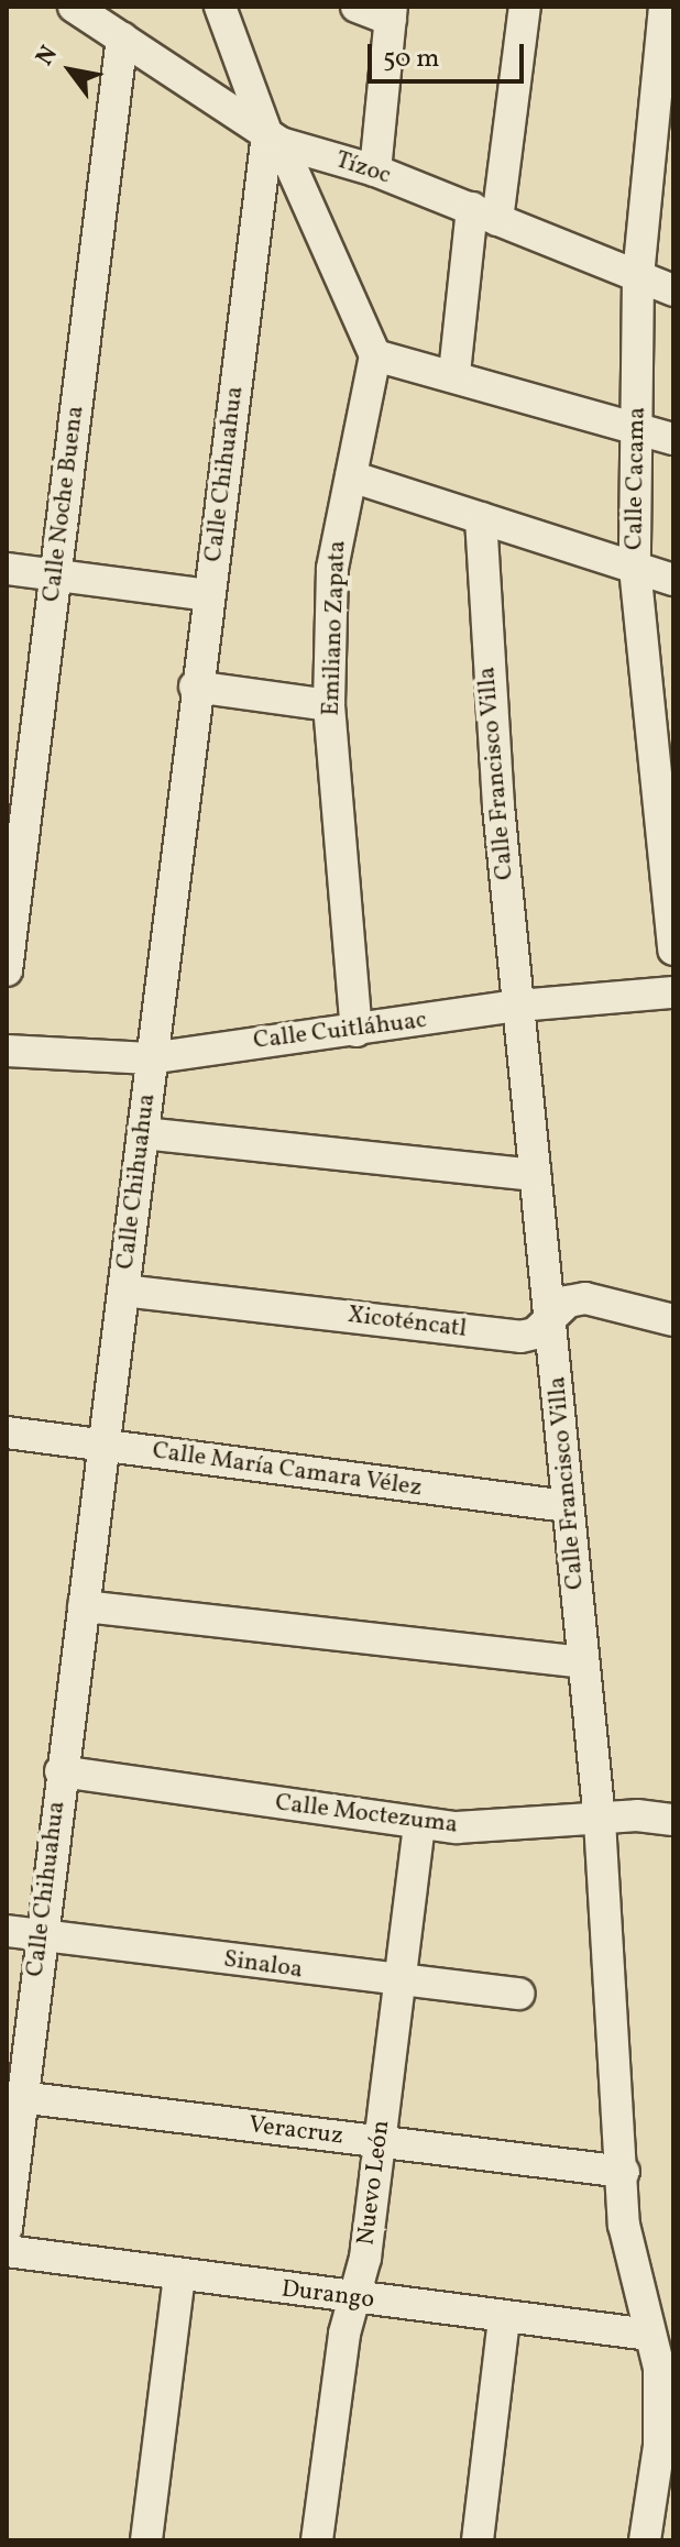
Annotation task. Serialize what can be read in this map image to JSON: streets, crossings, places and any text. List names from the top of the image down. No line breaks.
{"streets":{"street":["Tízoc","Calle Chihuahua","Calle Cacama","Calle Noche Buena","Emiliano Zapata","Calle Francisco Villa","Calle Cuitláhuac","Xicoténcatl","Calle María Camara Vélez","Calle Moctezuma","Sinaloa","Veracruz","Nuevo León","Durango"]},"crossings":[["Tízoc","Calle Chihuahua"],["Tízoc","Calle Cacama"],["Tízoc","Calle Noche Buena"],["Calle Chihuahua","Calle Cuitláhuac"],["Calle Chihuahua","Xicoténcatl"],["Calle Chihuahua","Calle María Camara Vélez"],["Calle Chihuahua","Calle Moctezuma"],["Calle Chihuahua","Sinaloa"],["Calle Chihuahua","Veracruz"],["Emiliano Zapata","Calle Cuitláhuac"],["Calle Francisco Villa","Calle Cuitláhuac"],["Calle Francisco Villa","Xicoténcatl"],["Calle Francisco Villa","Calle María Camara Vélez"],["Calle Francisco Villa","Calle Moctezuma"],["Calle Francisco Villa","Veracruz"],["Calle Francisco Villa","Durango"],["Calle Moctezuma","Nuevo León"],["Sinaloa","Nuevo León"],["Veracruz","Nuevo León"],["Nuevo León","Durango"]],"scale_bar":"50 m","north":"top left"}
